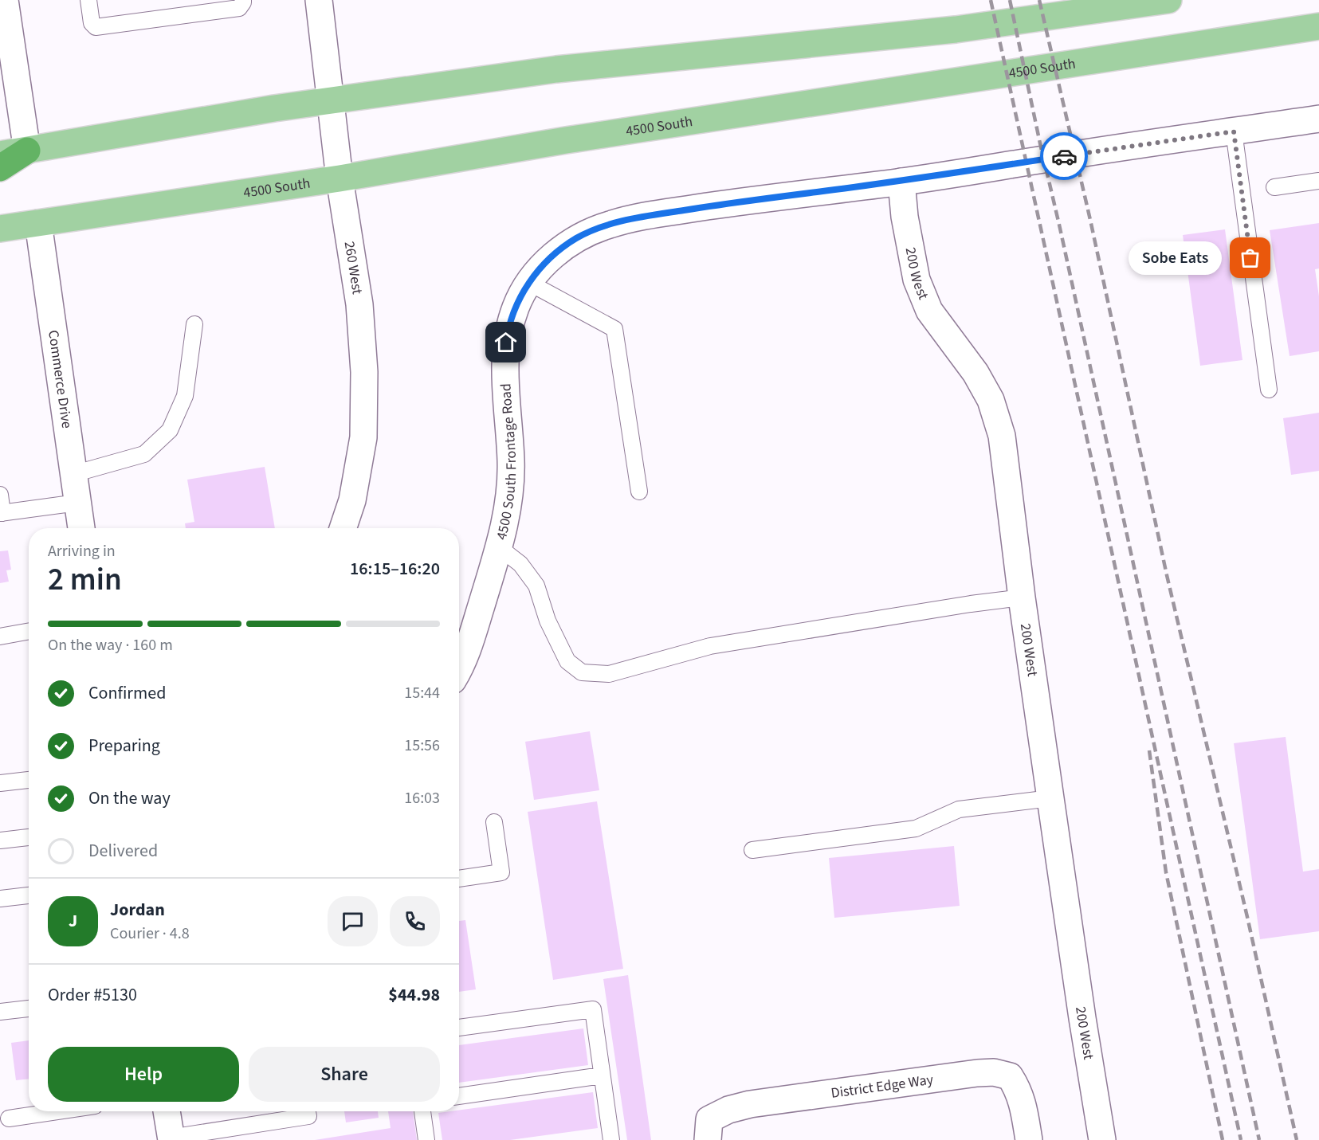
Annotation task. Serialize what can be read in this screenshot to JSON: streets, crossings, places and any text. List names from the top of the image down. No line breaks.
{"streets":{"main road":["4500 South"],"street":["260 West","200 West","Commerce Drive","4500 South Frontage Road","District Edge Way"]},"crossings":[["4500 South","260 West"],["4500 South","Commerce Drive"],["200 West","4500 South Frontage Road"]],"places":["Sobe Eats"],"page":{"bubble":"Sobe Eats","heading":["2 min","Arriving in","16:15–16:20"],"panel":["Jordan","Courier · 4.8","Order #5130","$44.98"],"bar":"On the way · 160 m","list":[["Confirmed","15:44"],["Preparing","15:56"],["On the way","16:03"],"Delivered"],"round":"J","buttons":["Help","Share"]}}
